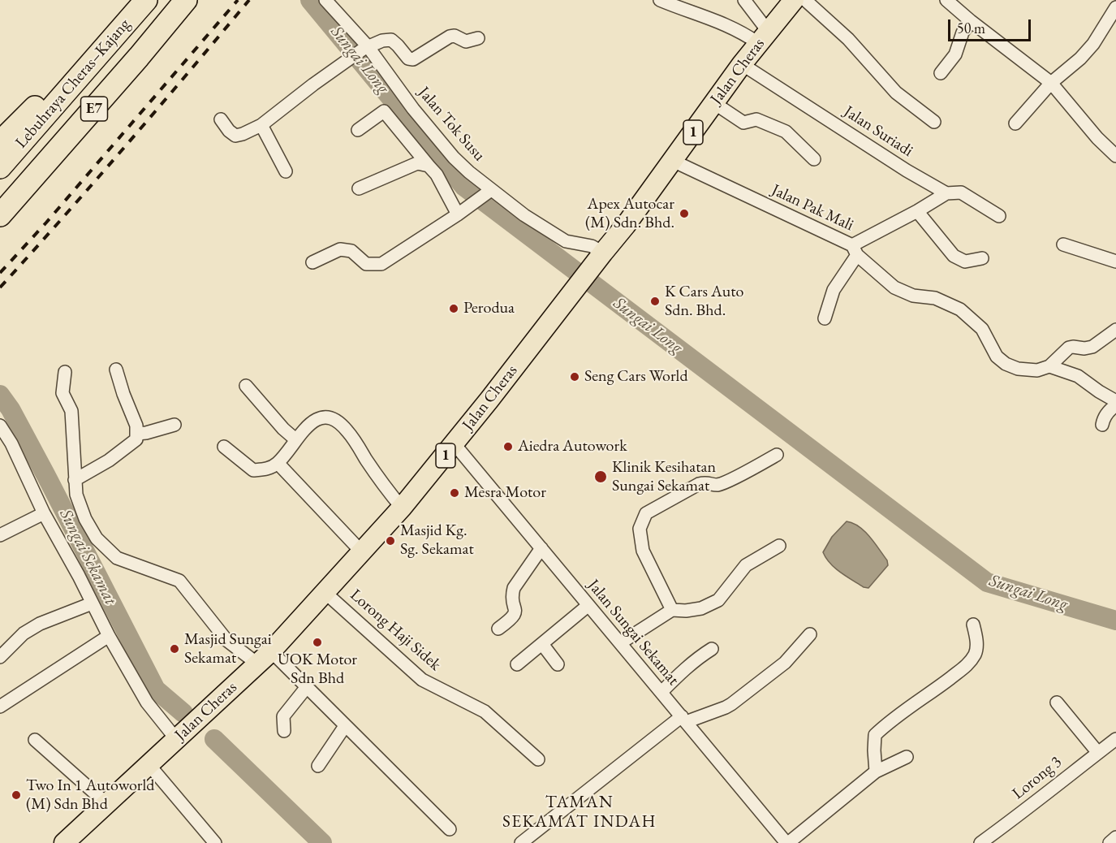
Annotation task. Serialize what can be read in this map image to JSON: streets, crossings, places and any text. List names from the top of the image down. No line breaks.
{"streets":{"highway":["Lebuhraya Cheras–Kajang","E7"],"main road":["Jalan Cheras","1"],"street":["Jalan Tok Susu","Jalan Suriadi","Jalan Pak Mali","Lorong Haji Sidek","Jalan Sungai Sekamat","Lorong 3"]},"crossings":[["Jalan Cheras","Jalan Tok Susu"],["Jalan Cheras","Jalan Suriadi"],["Jalan Cheras","Jalan Pak Mali"],["Jalan Cheras","Lorong Haji Sidek"],["Jalan Cheras","Jalan Sungai Sekamat"]],"districts":["TAMAN SEKAMAT INDAH"],"water":["Sungai Long","Sungai Sekamat"],"places":["Apex Autocar (M) Sdn. Bhd.","K Cars Auto Sdn. Bhd.","Perodua","Seng Cars World","Aiedra Autowork","Klinik Kesihatan Sungai Sekamat","Mesra Motor","Masjid Kg. Sg. Sekamat","UOK Motor Sdn Bhd","Masjid Sungai Sekamat","Two In 1 Autoworld (M) Sdn Bhd"],"scale_bar":"50 m"}
